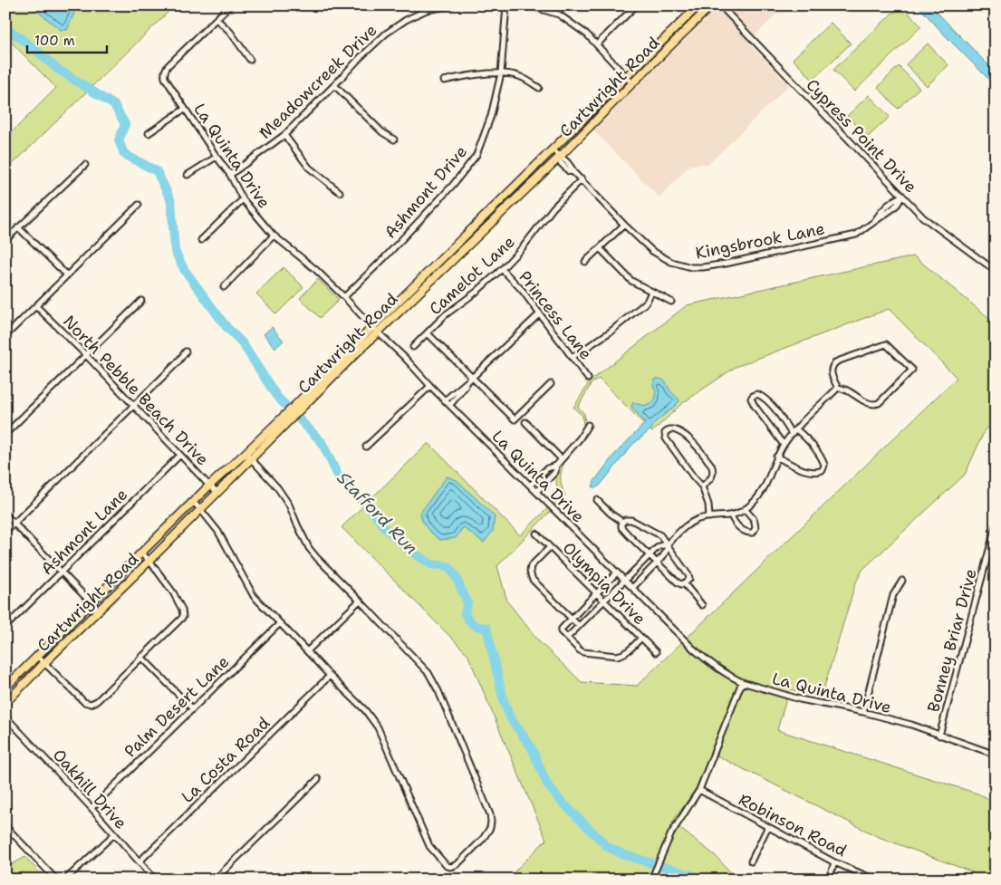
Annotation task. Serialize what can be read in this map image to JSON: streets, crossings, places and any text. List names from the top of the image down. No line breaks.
{"streets":{"main road":["Cartwright Road"],"street":["Meadowcreek Drive","Cypress Point Drive","La Quinta Drive","Ashmont Drive","Kingsbrook Lane","Camelot Lane","Princess Lane","North Pebble Beach Drive","Ashmont Lane","Olympia Drive","Bonney Briar Drive","Palm Desert Lane","La Costa Road","Oakhill Drive","Robinson Road"]},"crossings":[["Meadowcreek Drive","La Quinta Drive"],["Cartwright Road","La Quinta Drive"],["Cartwright Road","Kingsbrook Lane"],["Cartwright Road","North Pebble Beach Drive"],["Cypress Point Drive","Kingsbrook Lane"],["La Quinta Drive","Ashmont Drive"],["La Quinta Drive","Bonney Briar Drive"],["Kingsbrook Lane","Camelot Lane"],["Camelot Lane","Princess Lane"],["North Pebble Beach Drive","Ashmont Lane"],["Palm Desert Lane","Oakhill Drive"],["La Costa Road","Oakhill Drive"]],"water":["Stafford Run"],"scale_bar":"100 m"}
